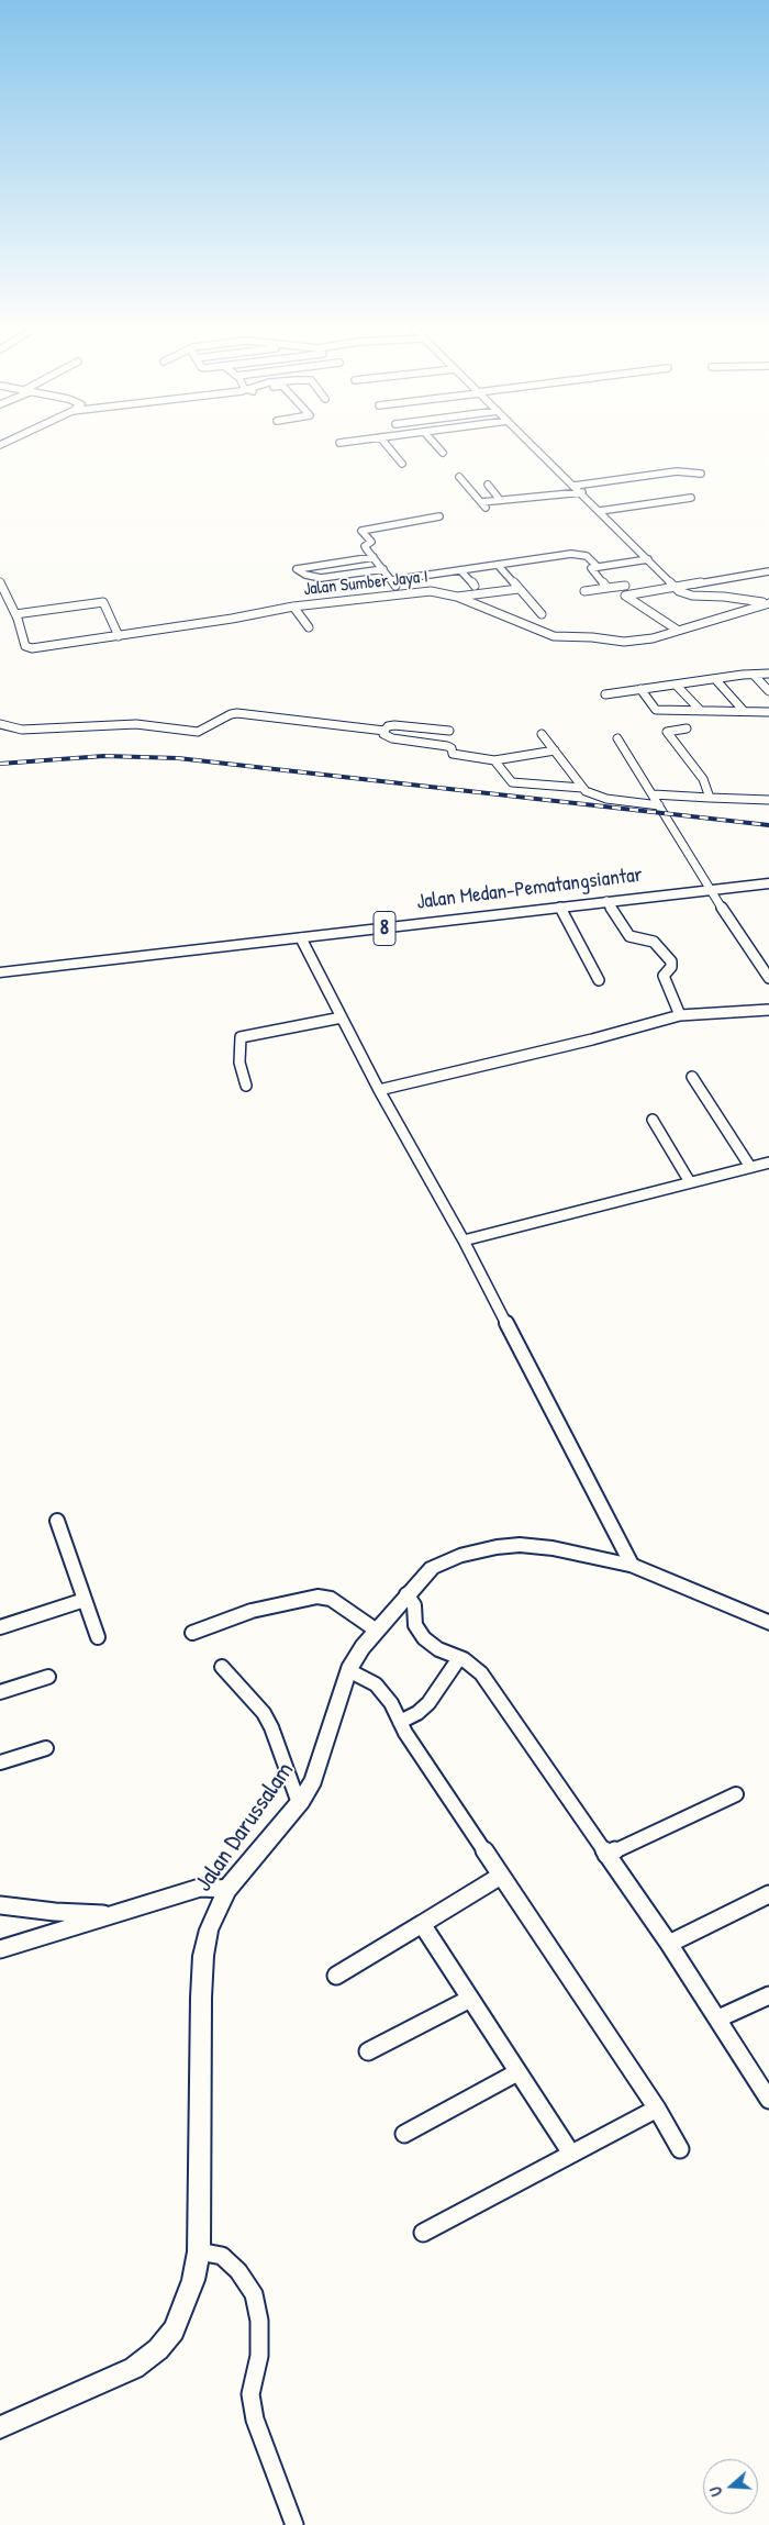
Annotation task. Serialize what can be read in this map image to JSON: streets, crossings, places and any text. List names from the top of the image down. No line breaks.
{"streets":{"highway":["Jalan Medan-Pematangsiantar","8"],"street":["Jalan Sumber Jaya I","Jalan Darussalam"]},"north":"left"}
